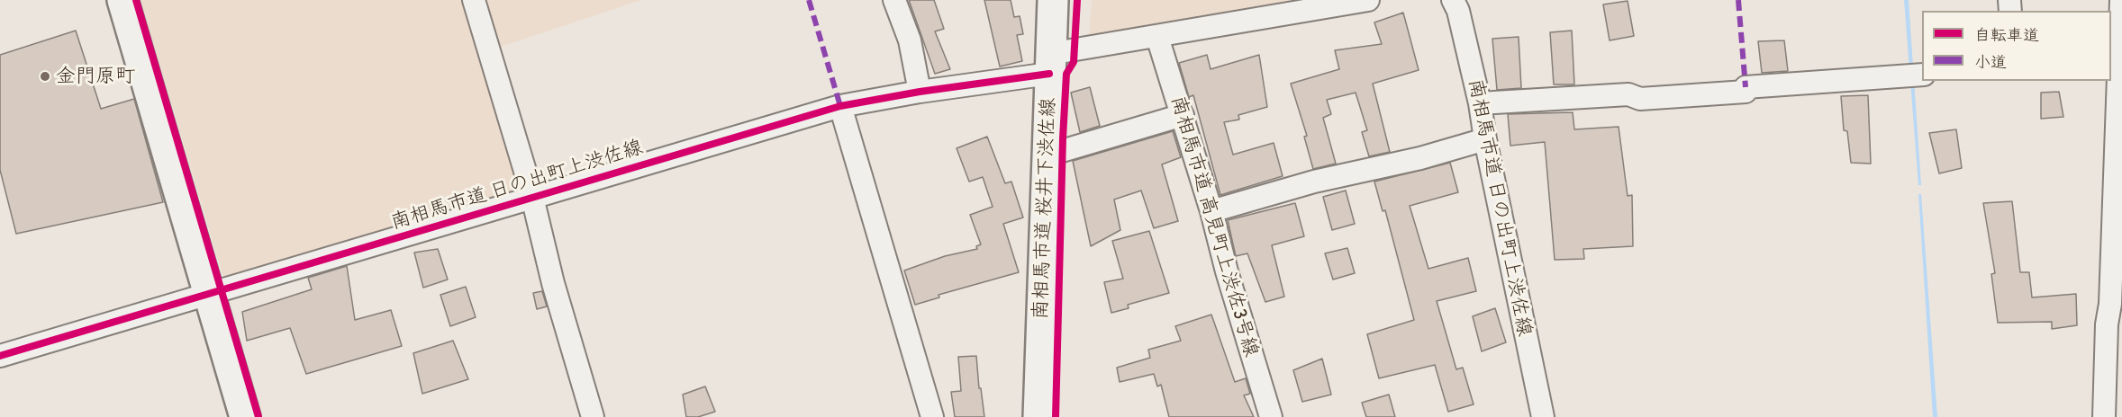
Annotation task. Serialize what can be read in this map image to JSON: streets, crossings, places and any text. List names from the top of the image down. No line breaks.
{"streets":{"main road":["南相馬市道 桜井下渋佐線"],"street":["南相馬市道 日の出町上渋佐線","南相馬市道 高見町上渋佐3号線"]},"crossings":[["南相馬市道 日の出町上渋佐線","南相馬市道 桜井下渋佐線"],["南相馬市道 日の出町上渋佐線","南相馬市道 高見町上渋佐3号線"]],"places":["金門原町"],"legend":["自転車道","小道"]}
